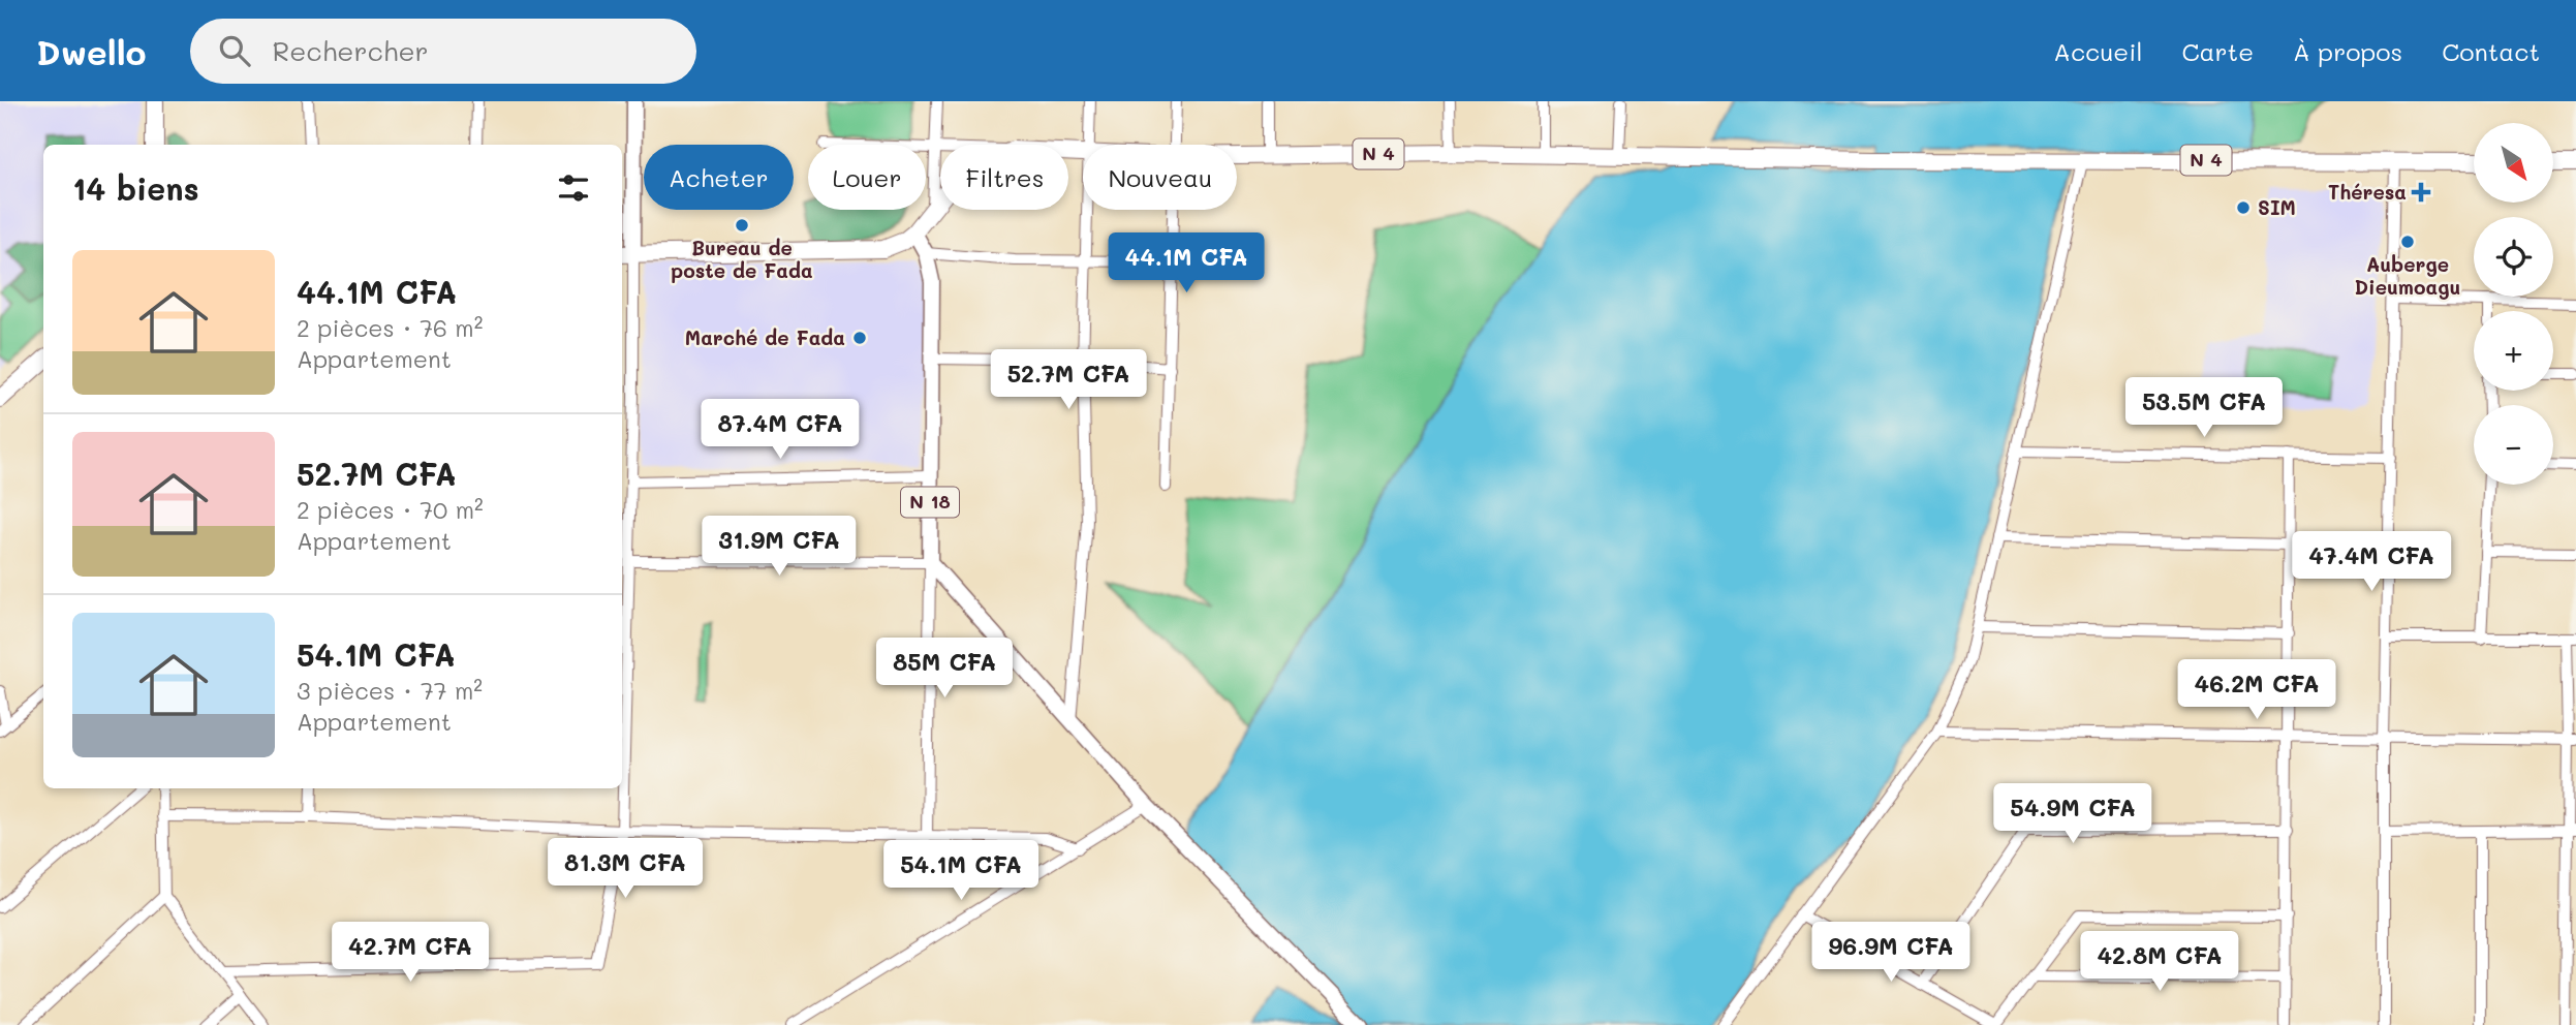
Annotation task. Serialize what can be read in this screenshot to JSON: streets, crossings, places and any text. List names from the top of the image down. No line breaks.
{"streets":{"highway":["N 4"],"main road":["N 18"]},"places":{"health":["Théresa"],"other":["SIM","Bureau de poste de Fada","Auberge Dieumoagu","Marché de Fada"]},"north":"bottom right","page":{"header":"Dwello","search":"Rechercher","nav":["Accueil","Carte","À propos","Contact"],"map_buttons":["+","−"],"chip":["Acheter","Louer","Filtres","Nouveau"],"heading":"14 biens","list":[{"name":"44.1M CFA","note":"2 pièces · 76 m² · Appartement"},{"name":"52.7M CFA","note":"2 pièces · 70 m² · Appartement"},{"name":"54.1M CFA","note":"3 pièces · 77 m² · Appartement"}],"price":["44.1M CFA","52.7M CFA","53.5M CFA","87.4M CFA","31.9M CFA","47.4M CFA","85M CFA","46.2M CFA","54.9M CFA","81.3M CFA","54.1M CFA","42.7M CFA","96.9M CFA","42.8M CFA"]}}
